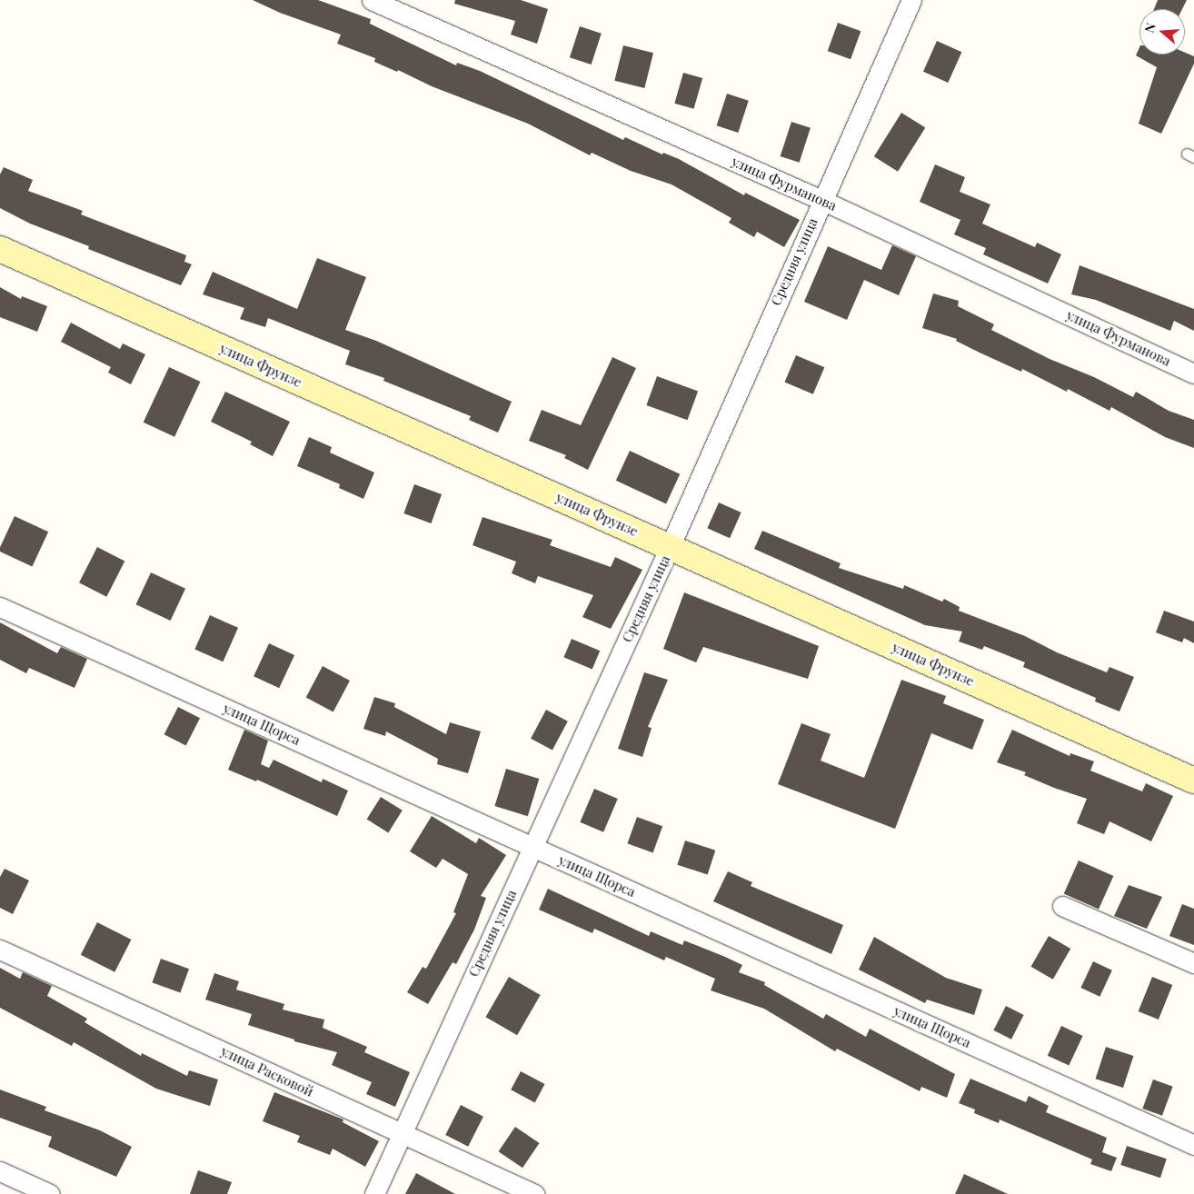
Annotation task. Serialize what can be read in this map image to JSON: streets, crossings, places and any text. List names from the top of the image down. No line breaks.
{"streets":{"street":["улица Фурманова","Средняя улица","улица Фрунзе","улица Щорса","улица Расковой"]},"crossings":[["улица Фурманова","Средняя улица"],["Средняя улица","улица Фрунзе"],["Средняя улица","улица Щорса"],["Средняя улица","улица Расковой"]],"north":"left"}
